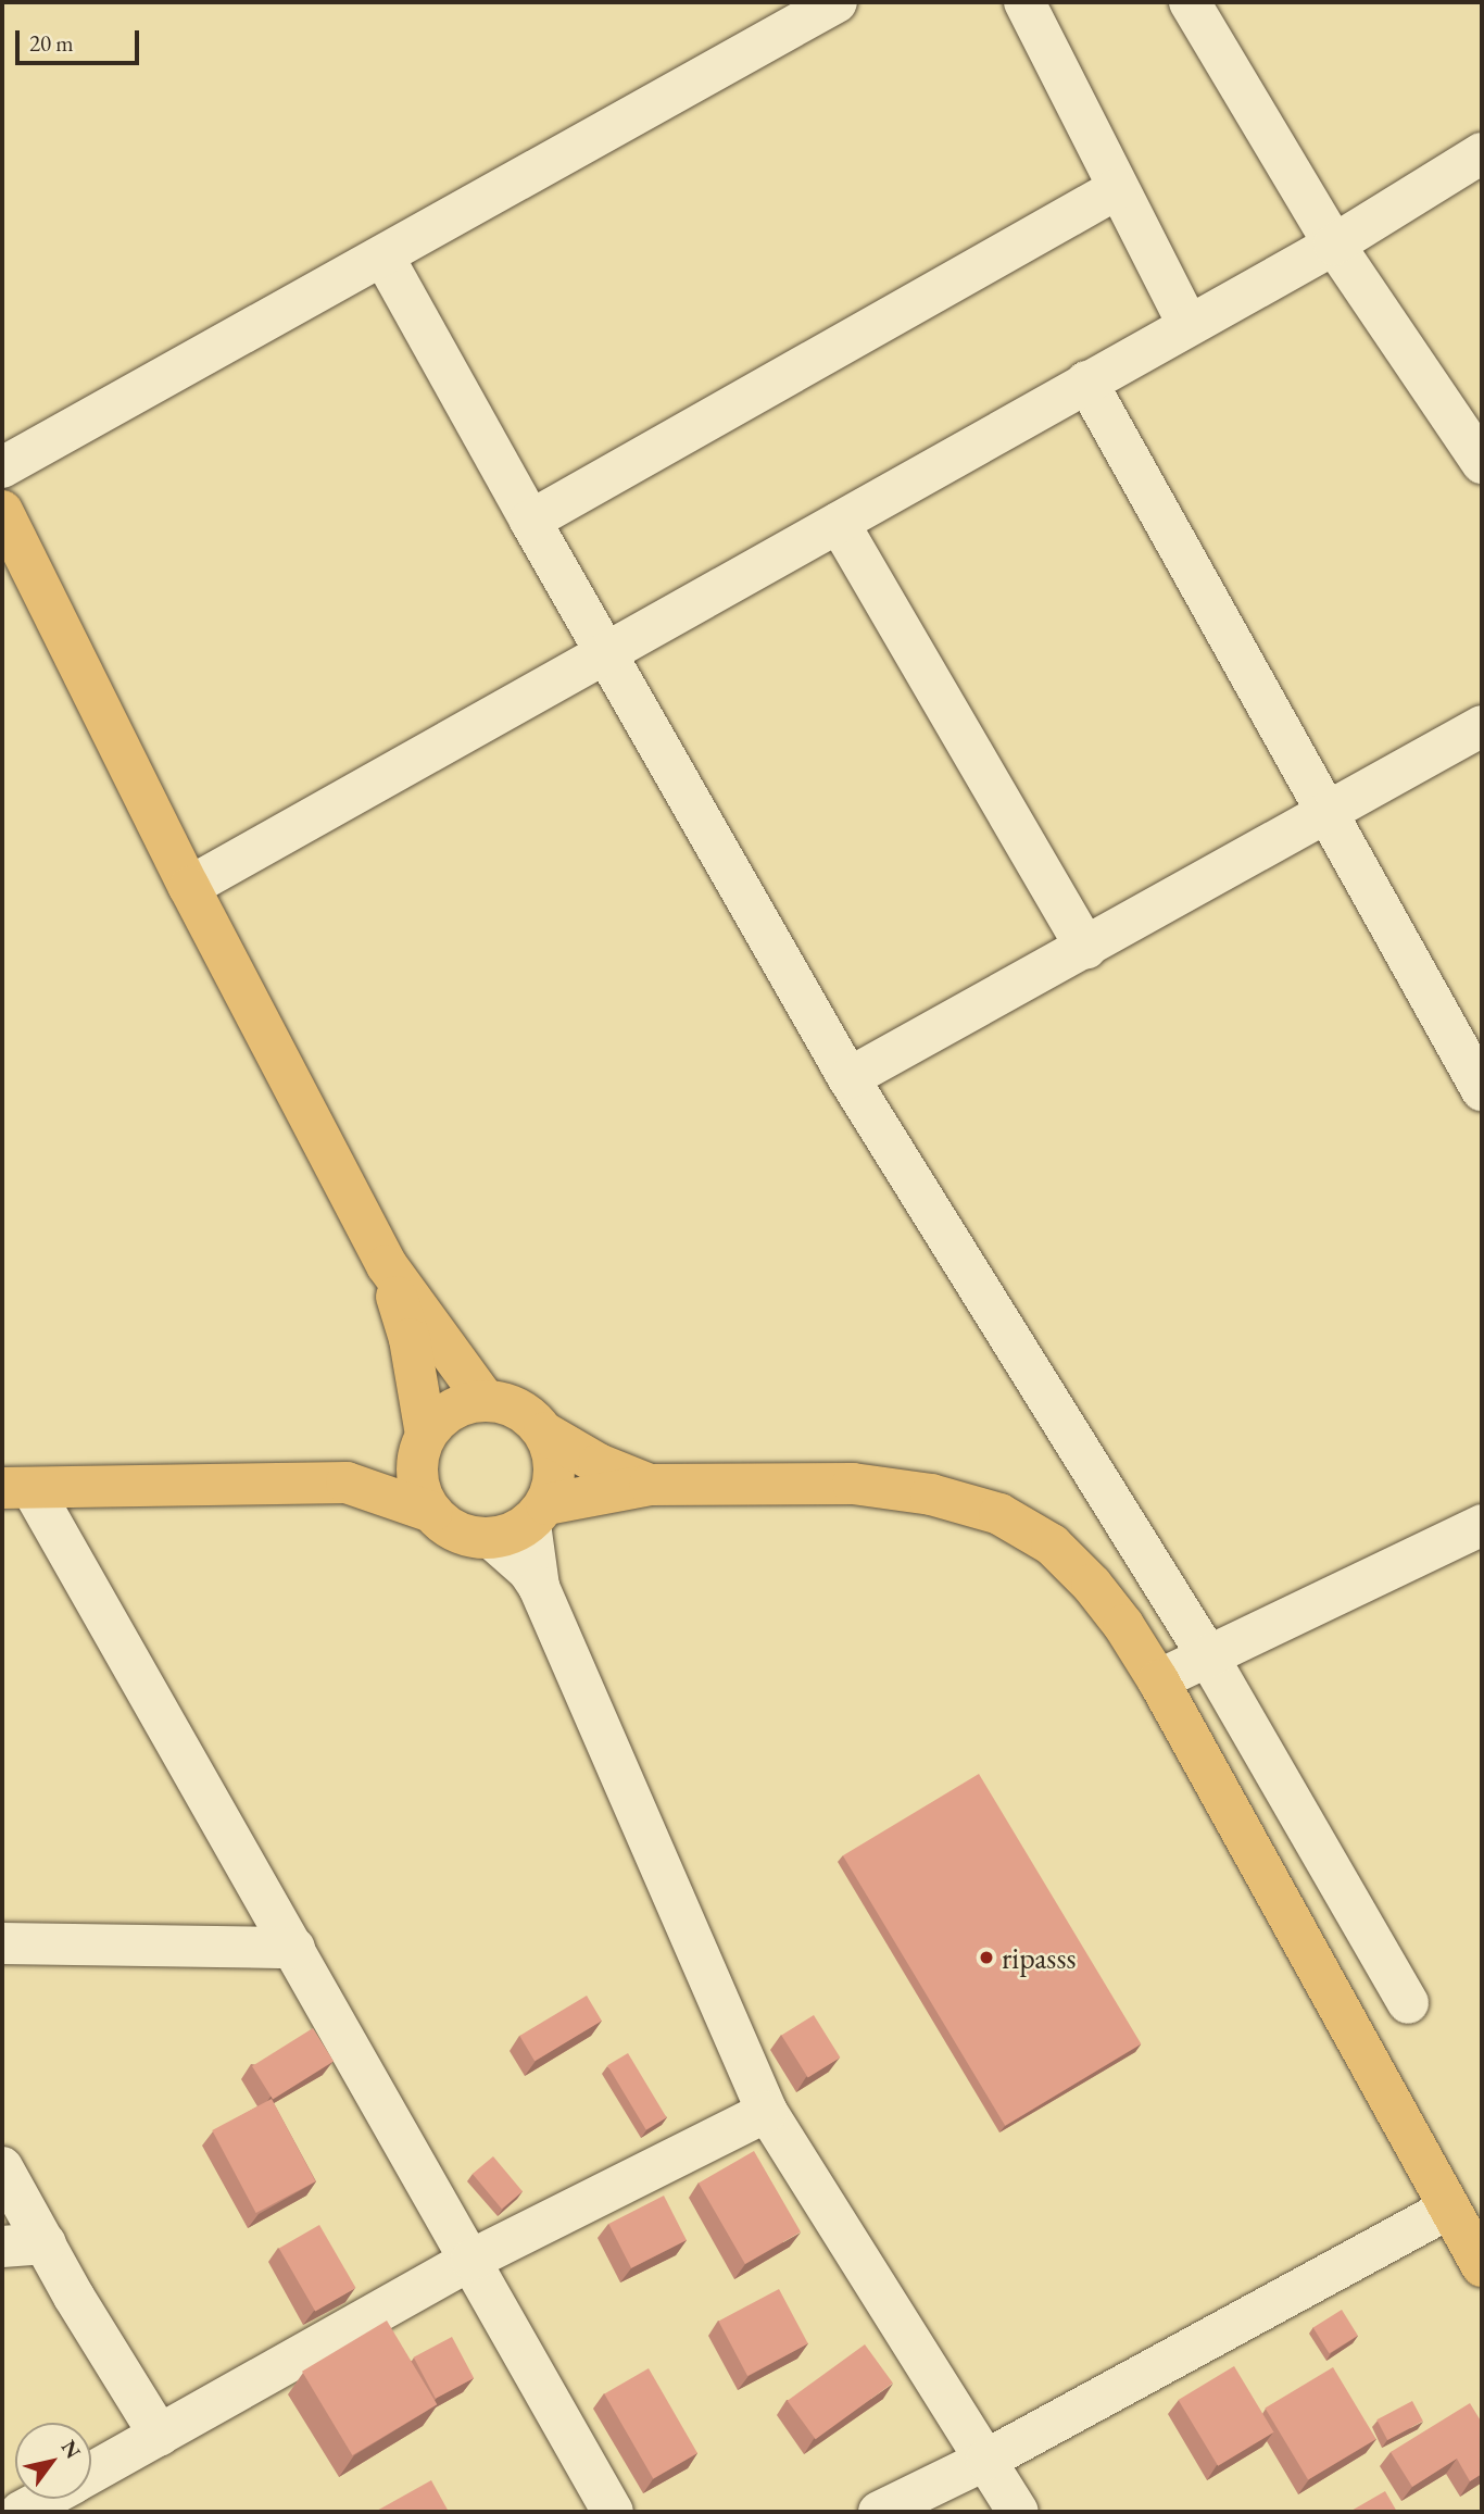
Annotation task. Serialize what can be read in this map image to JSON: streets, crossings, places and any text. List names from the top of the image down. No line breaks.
{"places":["ripasss"],"scale_bar":"20 m","north":"top right"}
